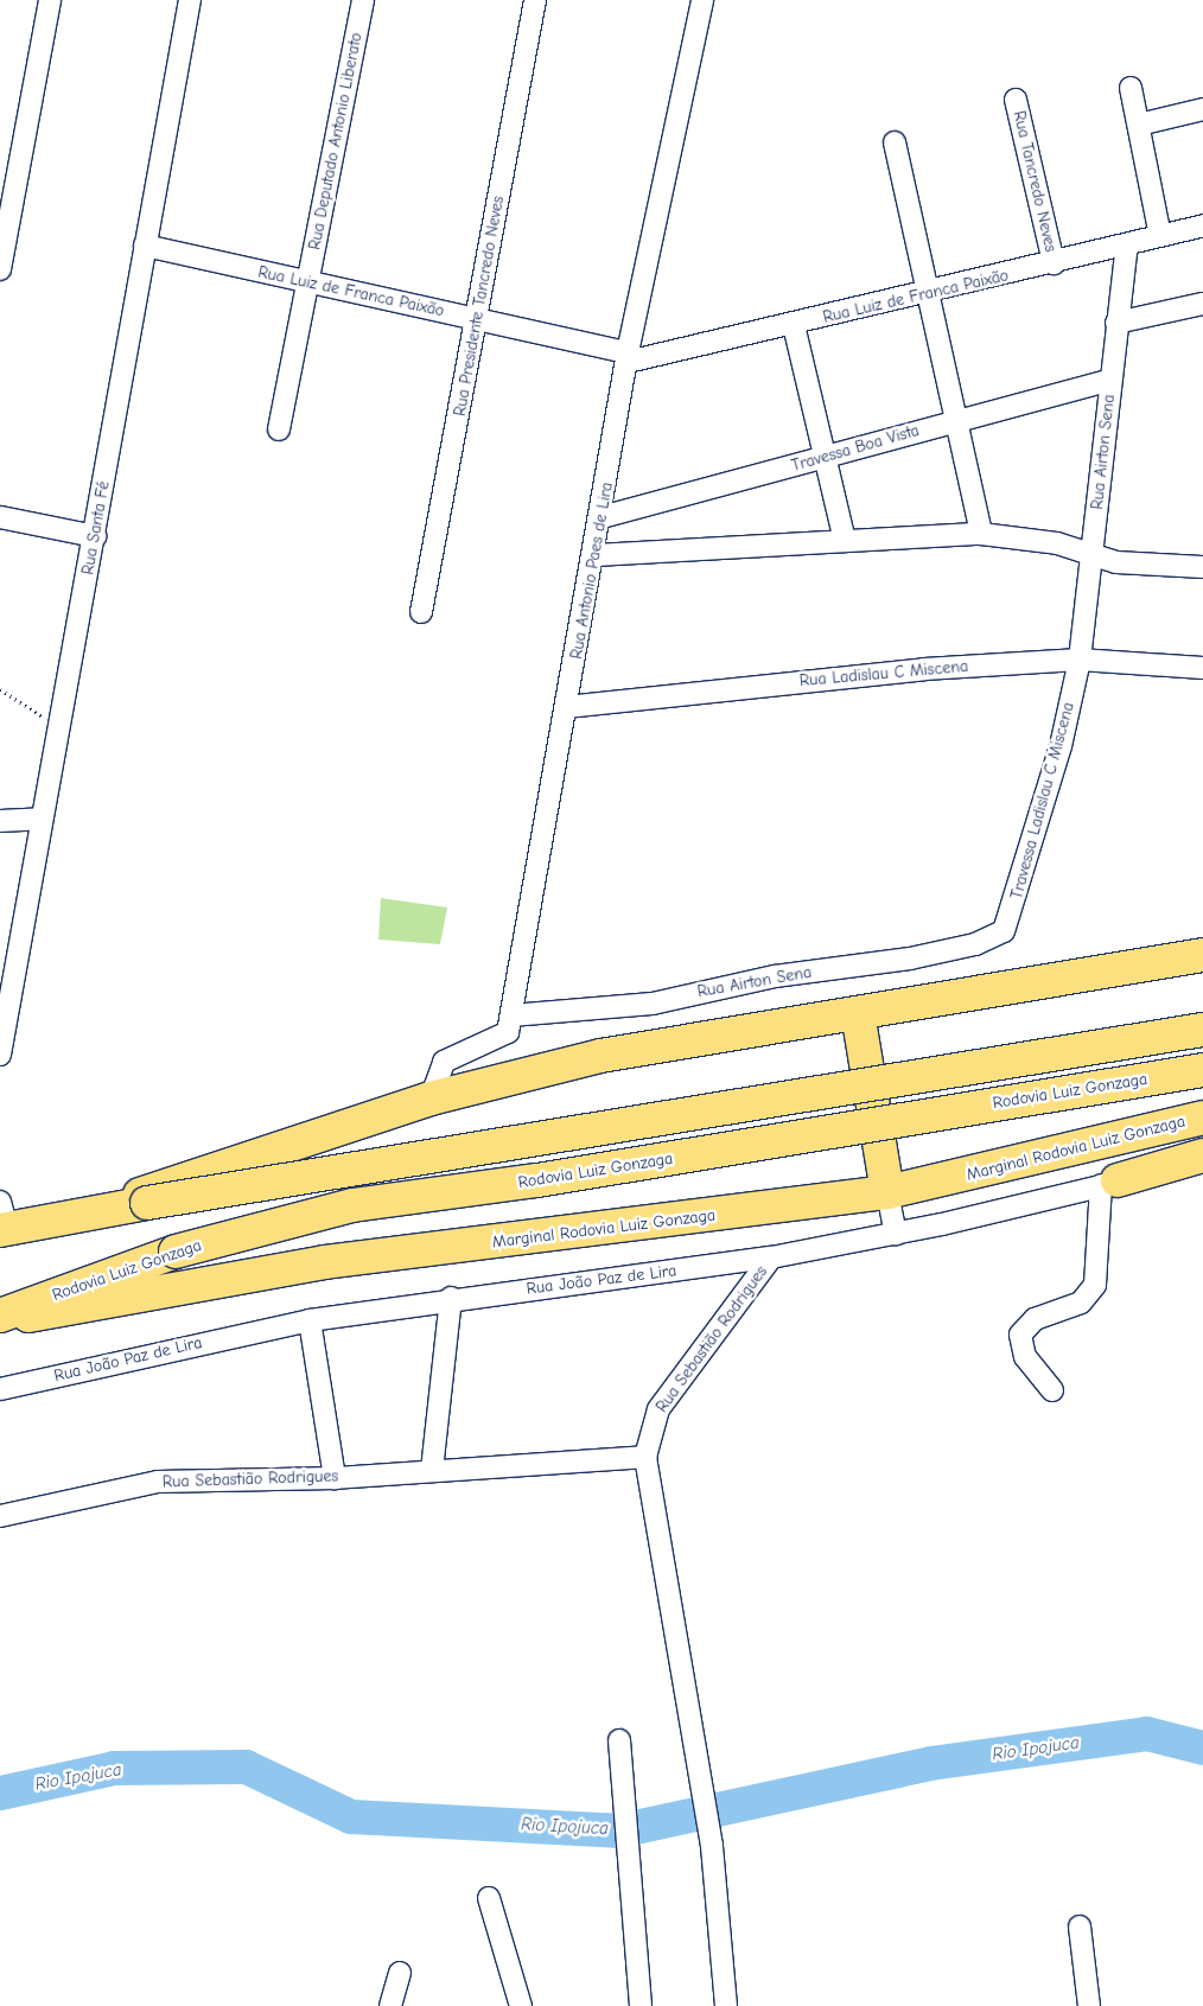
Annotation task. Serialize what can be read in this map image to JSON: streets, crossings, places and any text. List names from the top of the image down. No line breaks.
{"streets":{"main road":["Rodovia Luiz Gonzaga","Marginal Rodovia Luiz Gonzaga"],"street":["Rua Deputado Antonio Liberato","Rua Tancredo Neves","Rua Luiz de Franca Paixão","Rua Presidente Tancredo Neves","Travessa Boa Vista","Rua Airton Sena","Rua Santa Fé","Rua Antonio Paes de Lira","Rua Ladislau C Miscena","Travessa Ladislau C Miscena","Rua João Paz de Lira","Rua Sebastião Rodrigues"]},"crossings":[["Rua Deputado Antonio Liberato","Rua Luiz de Franca Paixão"],["Rua Tancredo Neves","Rua Luiz de Franca Paixão"],["Rua Luiz de Franca Paixão","Rua Presidente Tancredo Neves"],["Rua Luiz de Franca Paixão","Rua Airton Sena"],["Rua Luiz de Franca Paixão","Rua Santa Fé"],["Rua Luiz de Franca Paixão","Rua Antonio Paes de Lira"],["Travessa Boa Vista","Rua Airton Sena"],["Travessa Boa Vista","Rua Antonio Paes de Lira"],["Rua Airton Sena","Rua Antonio Paes de Lira"],["Rua Airton Sena","Rua Ladislau C Miscena"],["Rua Airton Sena","Travessa Ladislau C Miscena"],["Rua Antonio Paes de Lira","Rua Ladislau C Miscena"],["Rua Ladislau C Miscena","Travessa Ladislau C Miscena"],["Rua João Paz de Lira","Rua Sebastião Rodrigues"]],"water":["Rio Ipojuca"]}
